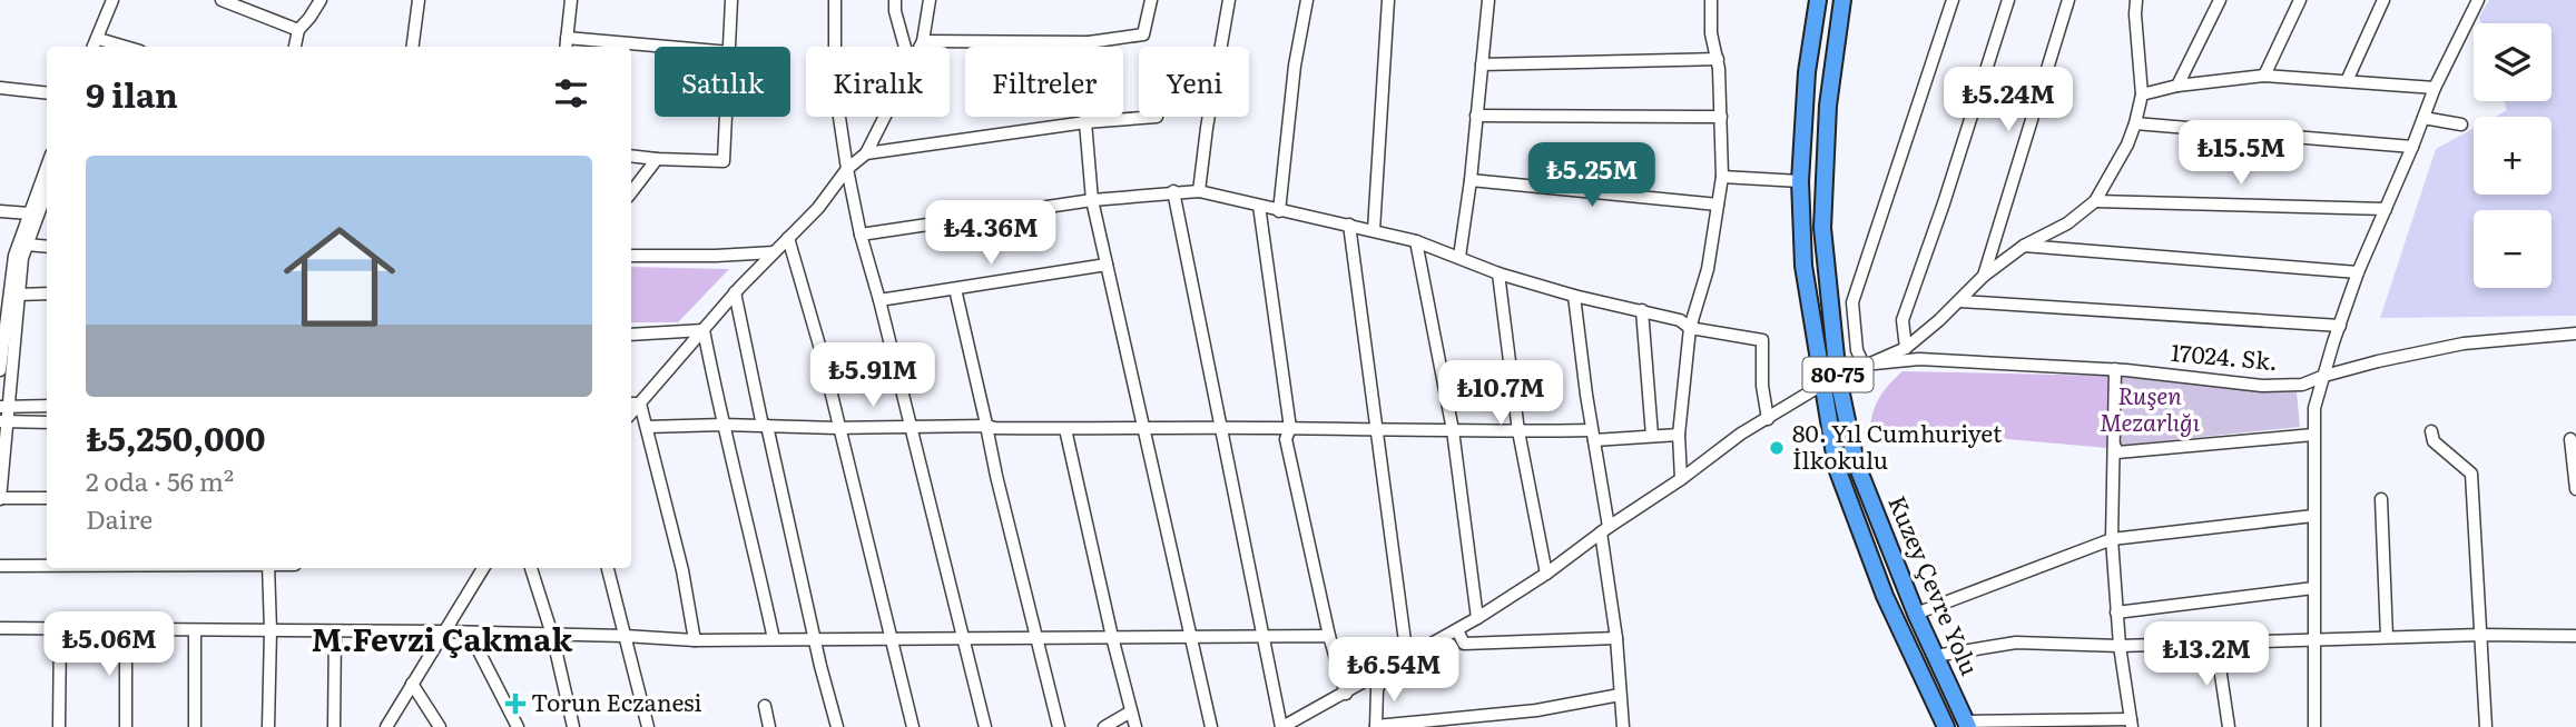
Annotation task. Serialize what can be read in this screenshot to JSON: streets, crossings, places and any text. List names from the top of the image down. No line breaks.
{"streets":{"highway":["80-75","Kuzey Çevre Yolu"],"street":["17024. Sk."]},"districts":["M.Fevzi Çakmak"],"parks":["Ruşen Mezarlığı"],"places":{"other":["80. Yıl Cumhuriyet İlkokulu"],"health":["Torun Eczanesi"]},"page":{"map_buttons":["+","−"],"chip":["Satılık","Kiralık","Filtreler","Yeni"],"heading":"9 ilan","price":["₺5.24M","₺15.5M","₺5.25M","₺4.36M","₺5.91M","₺10.7M","₺5.06M","₺13.2M","₺6.54M"],"list":[{"name":"₺5,250,000","note":"2 oda · 56 m² · Daire"}]}}
